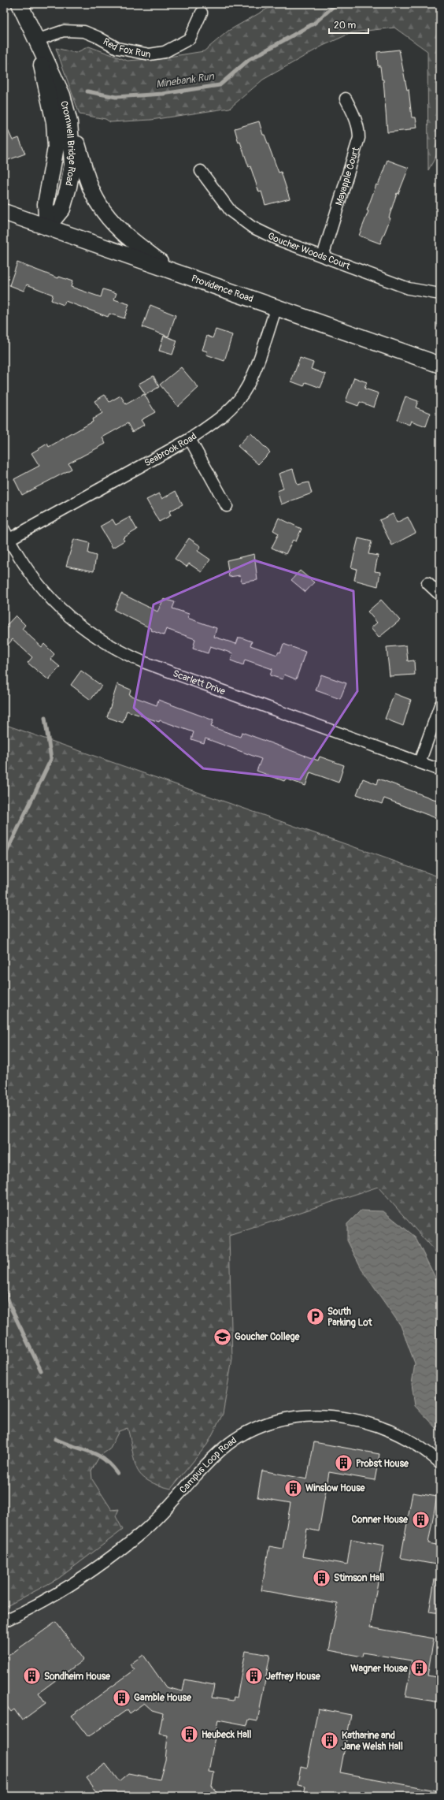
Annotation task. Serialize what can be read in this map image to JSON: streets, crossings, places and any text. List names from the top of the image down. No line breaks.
{"streets":{"street":["Red Fox Run","Cromwell Bridge Road","Mayapple Court","Goucher Woods Court","Providence Road","Seabrook Road","Scarlett Drive","Campus Loop Road"]},"crossings":[["Red Fox Run","Cromwell Bridge Road"],["Cromwell Bridge Road","Providence Road"],["Mayapple Court","Goucher Woods Court"],["Providence Road","Seabrook Road"],["Seabrook Road","Scarlett Drive"]],"water":["Minebank Run"],"places":{"parking":["South Parking Lot"],"school or university":["Goucher College"],"building":["Probst House","Winslow House","Conner House","Stimson Hall","Wagner House","Sondheim House","Jeffrey House","Gamble House","Heubeck Hall","Katharine and Jane Welsh Hall"]},"scale_bar":"20 m"}
